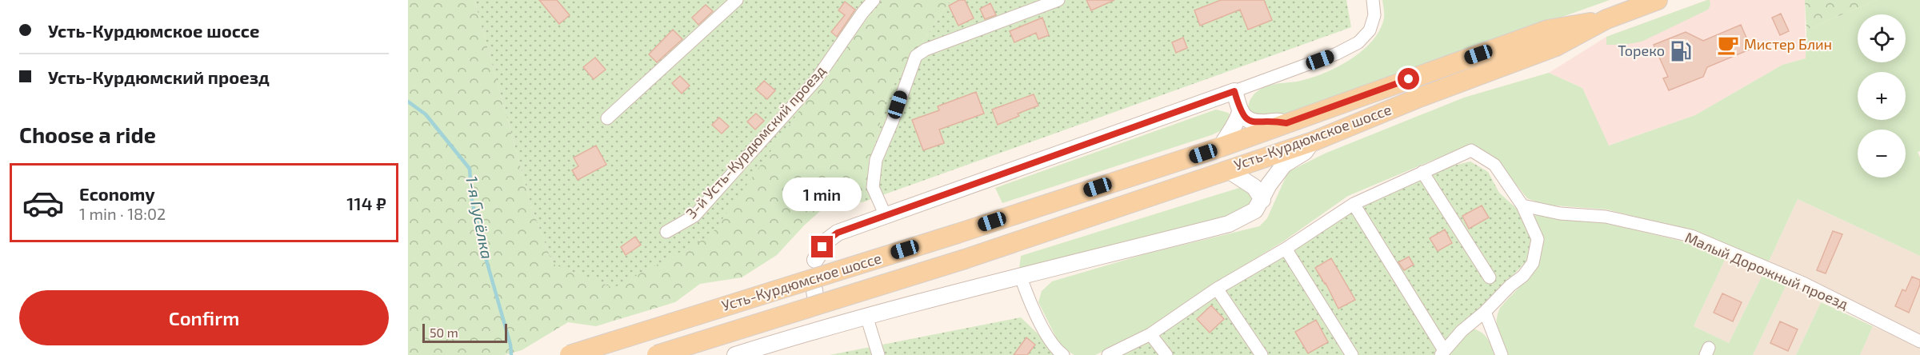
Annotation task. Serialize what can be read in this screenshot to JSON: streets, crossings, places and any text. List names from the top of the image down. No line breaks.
{"streets":{"main road":["Усть-Курдюмское шоссе"],"street":["3-й Усть-Курдюмский проезд","Малый Дорожный проезд"]},"water":["1-я Гусёлка"],"places":{"cafe":["Мистер Блин"],"fuel station":["Тореко"]},"scale_bar":"50 m","page":{"banner":["Усть-Курдюмское шоссе","Усть-Курдюмский проезд"],"map_buttons":["+","−"],"heading":"Choose a ride","list":[{"name":"Economy","note":"1 min · 18:02","value":"114 ₽"}],"bubble":"1 min","buttons":"Confirm","scale":"50 m"}}
